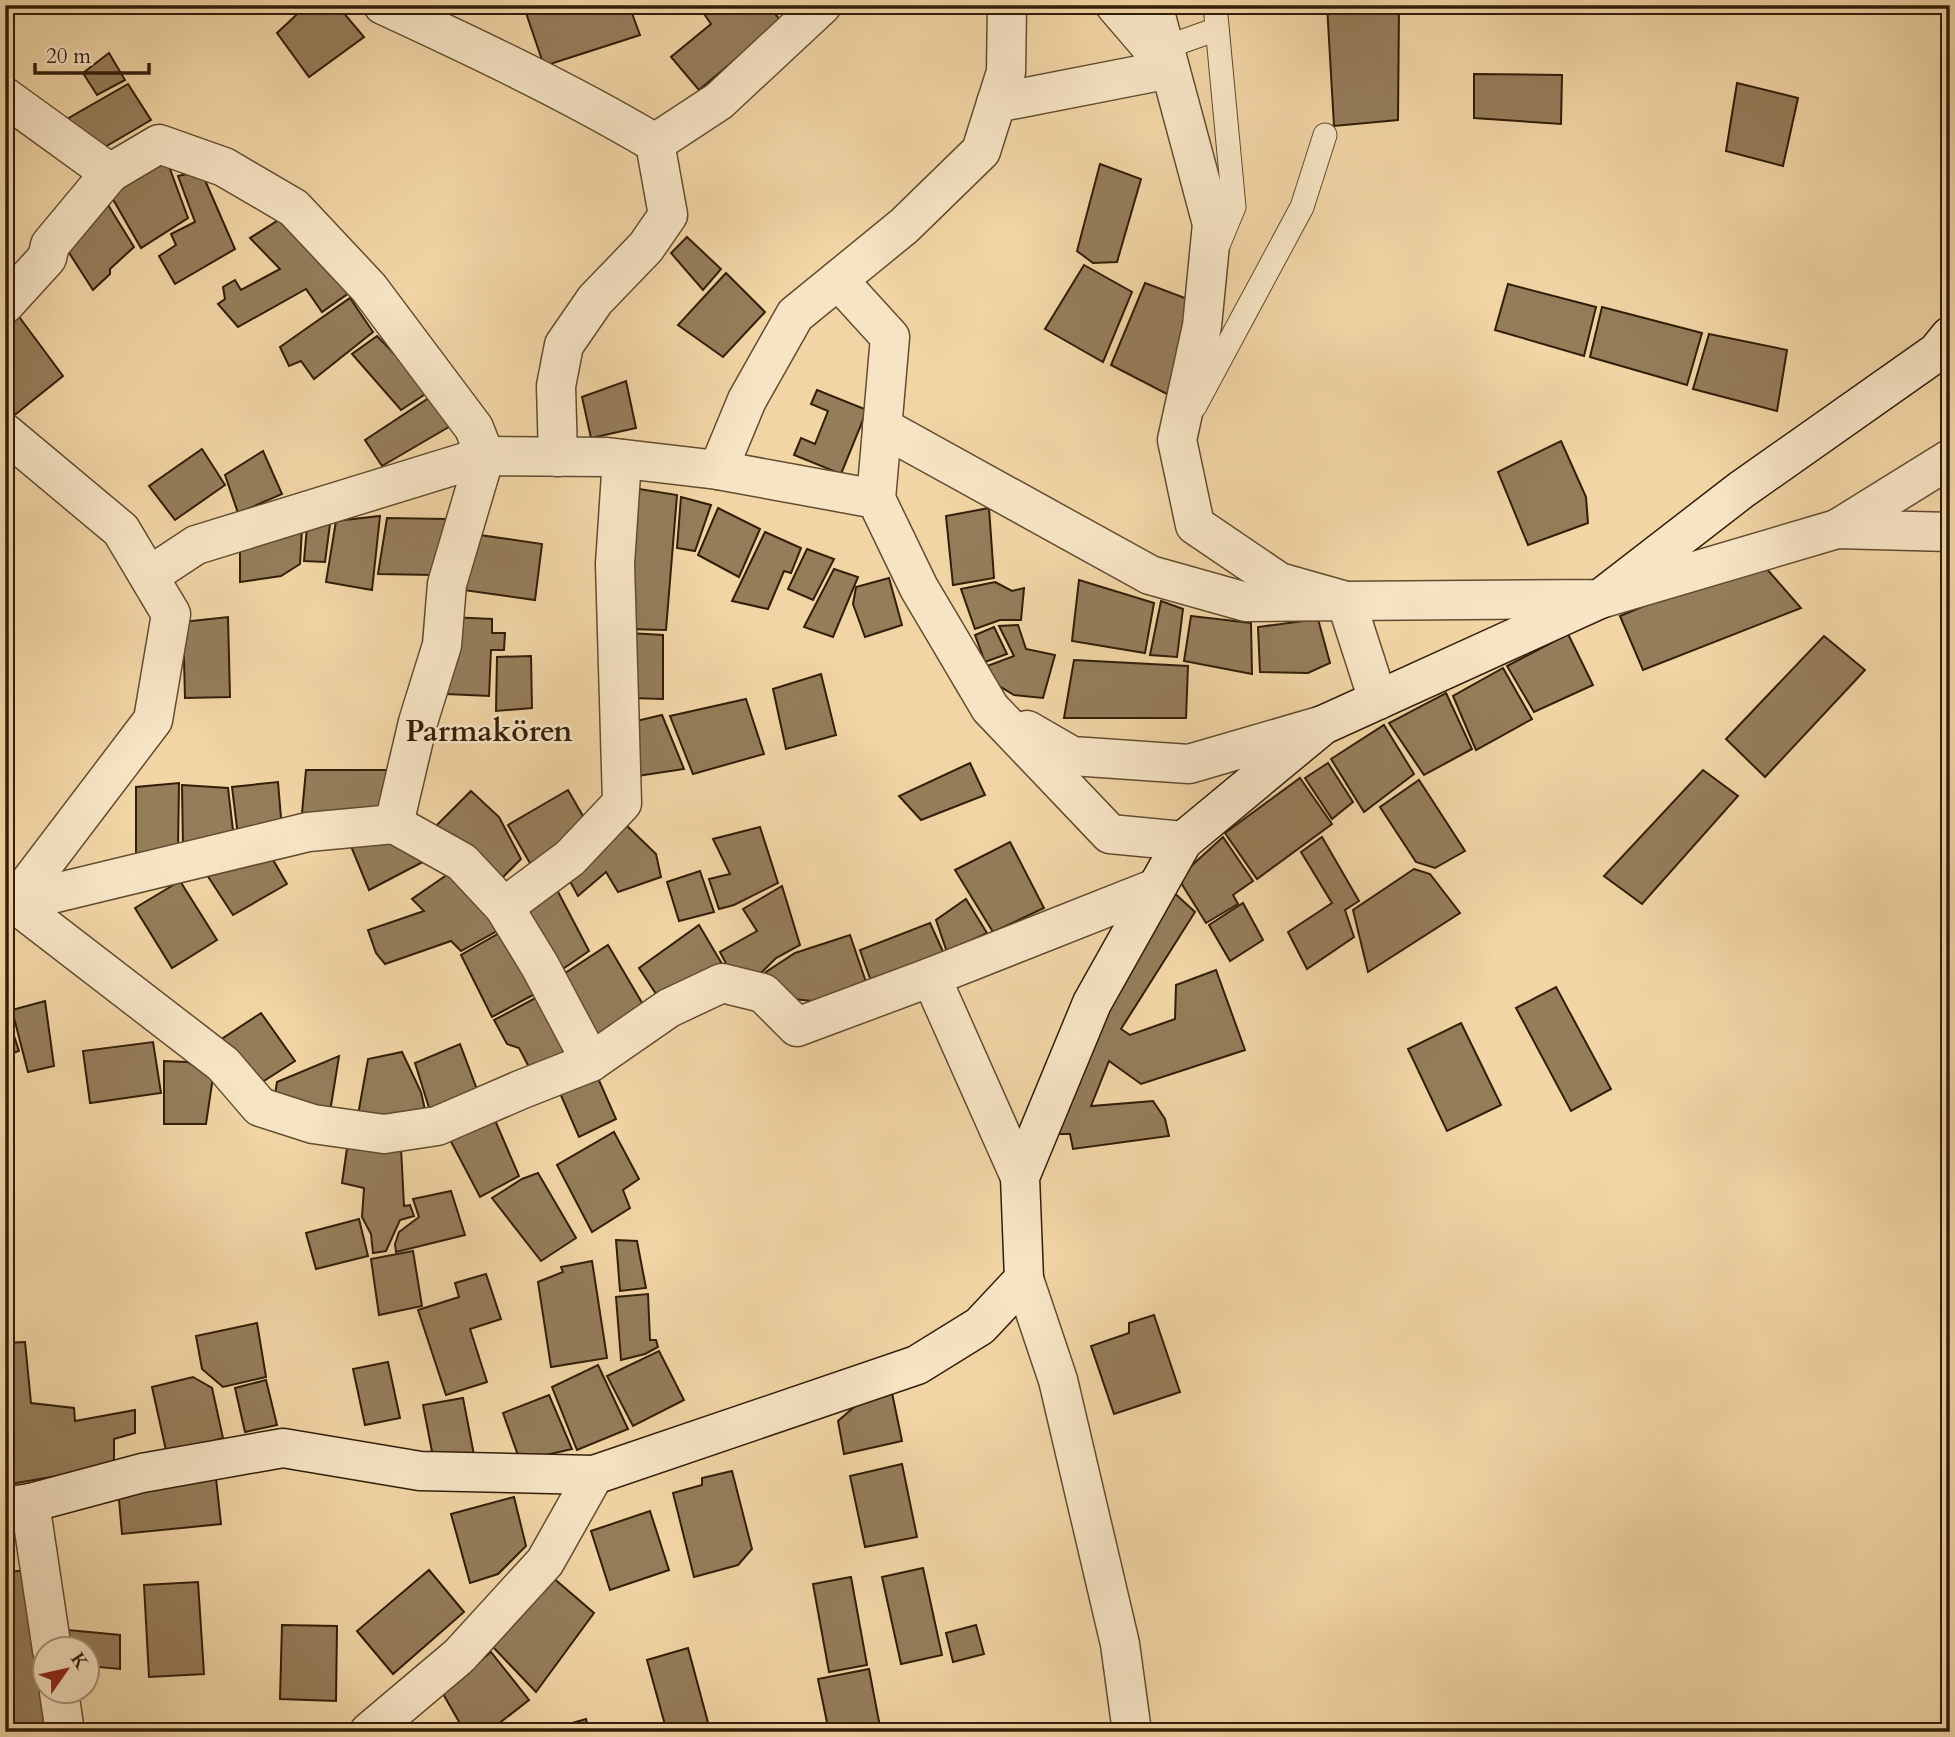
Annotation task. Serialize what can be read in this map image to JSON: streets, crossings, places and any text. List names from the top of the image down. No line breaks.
{"districts":["Parmakören"],"scale_bar":"20 m","north":"top right"}
